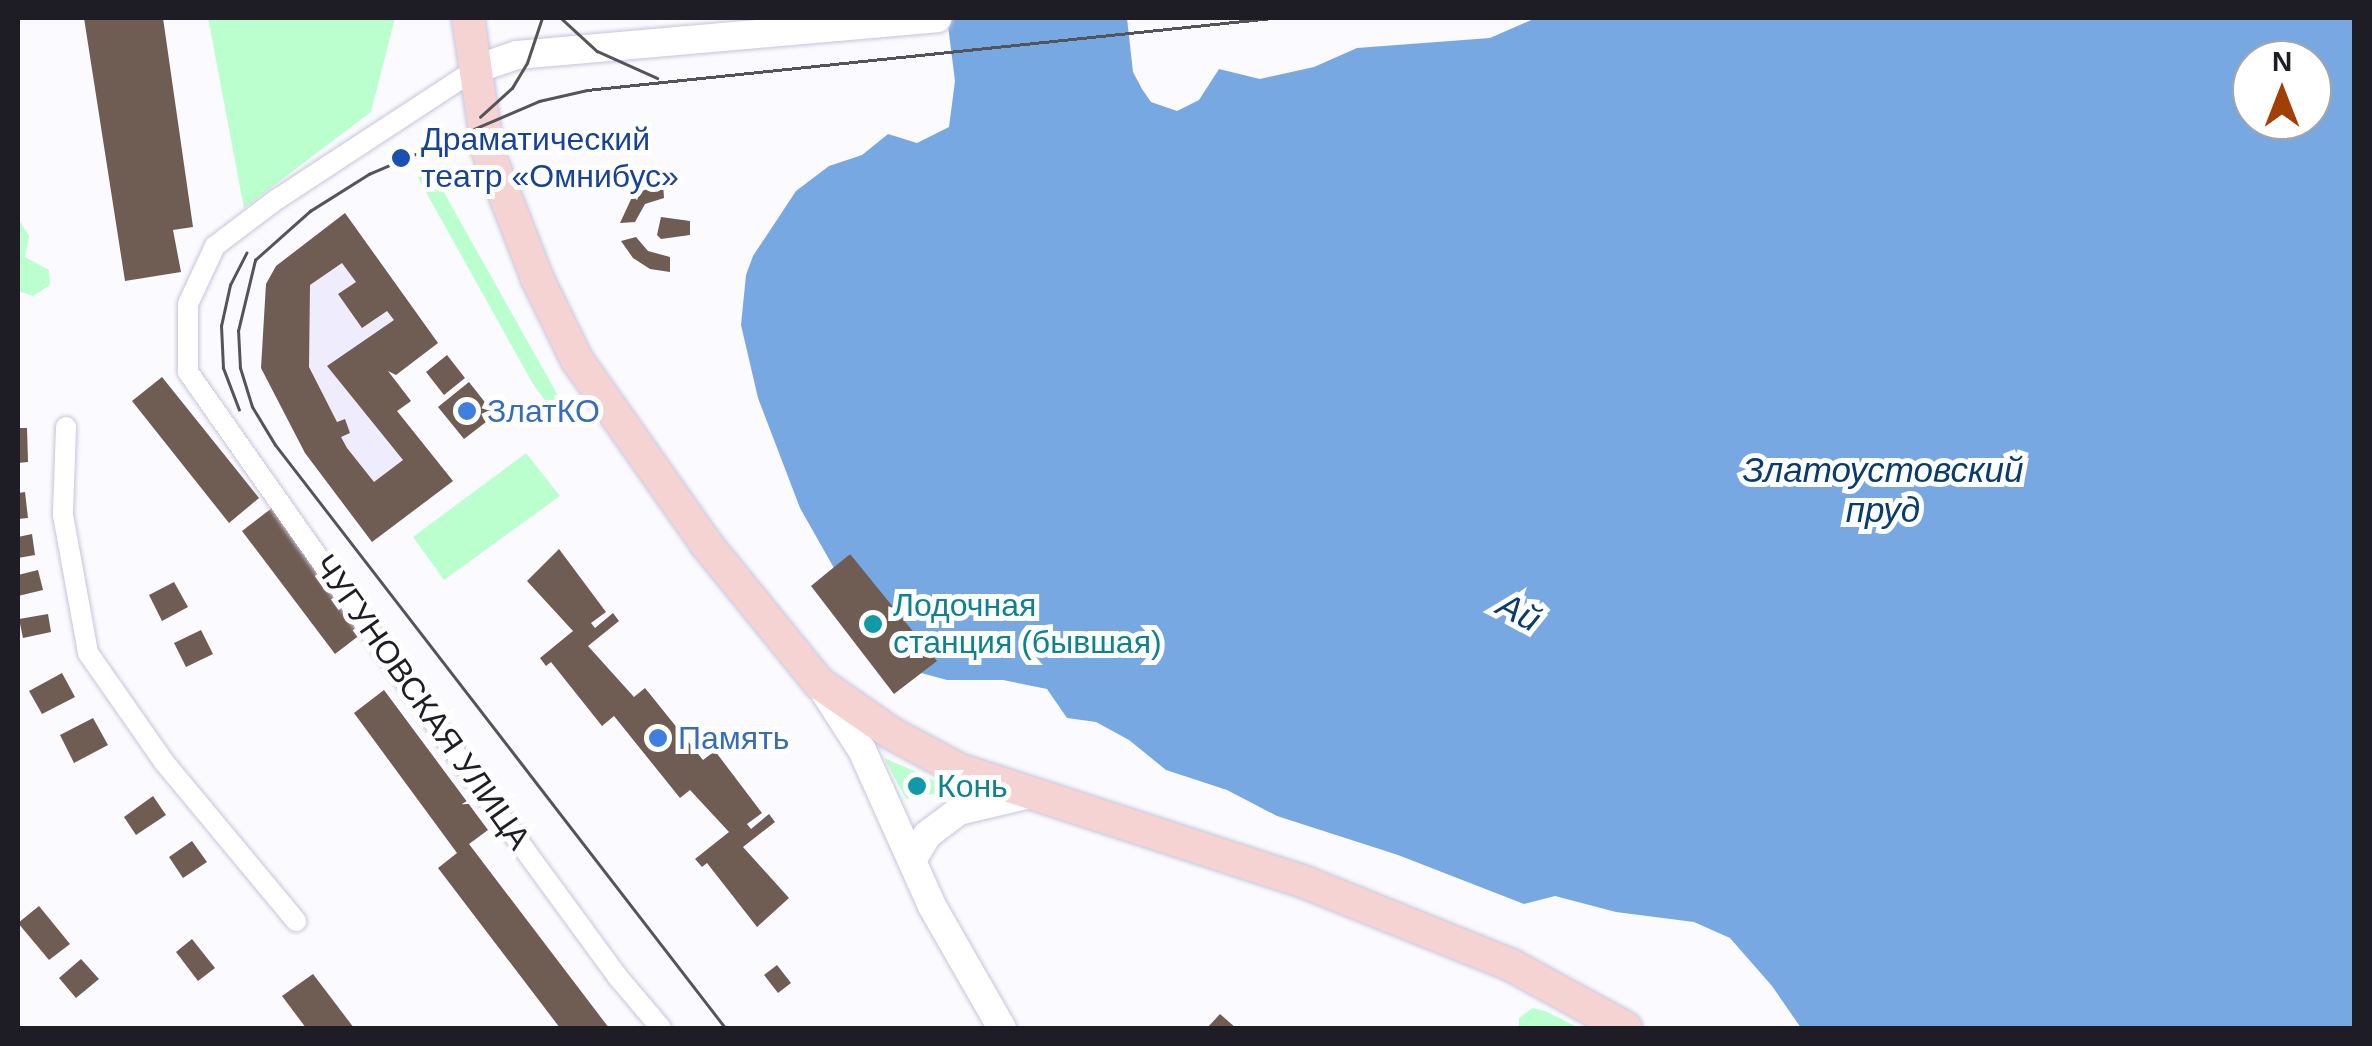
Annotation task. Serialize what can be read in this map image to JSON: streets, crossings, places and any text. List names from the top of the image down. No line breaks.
{"streets":{"street":["ЧУГУНОВСКАЯ УЛИЦА"]},"water":["Златоустовский пруд","Ай"],"places":["Драматический театр «Омнибус»","ЗлатКО","Лодочная станция (бывшая)","Память","Конь"],"north":"top"}
